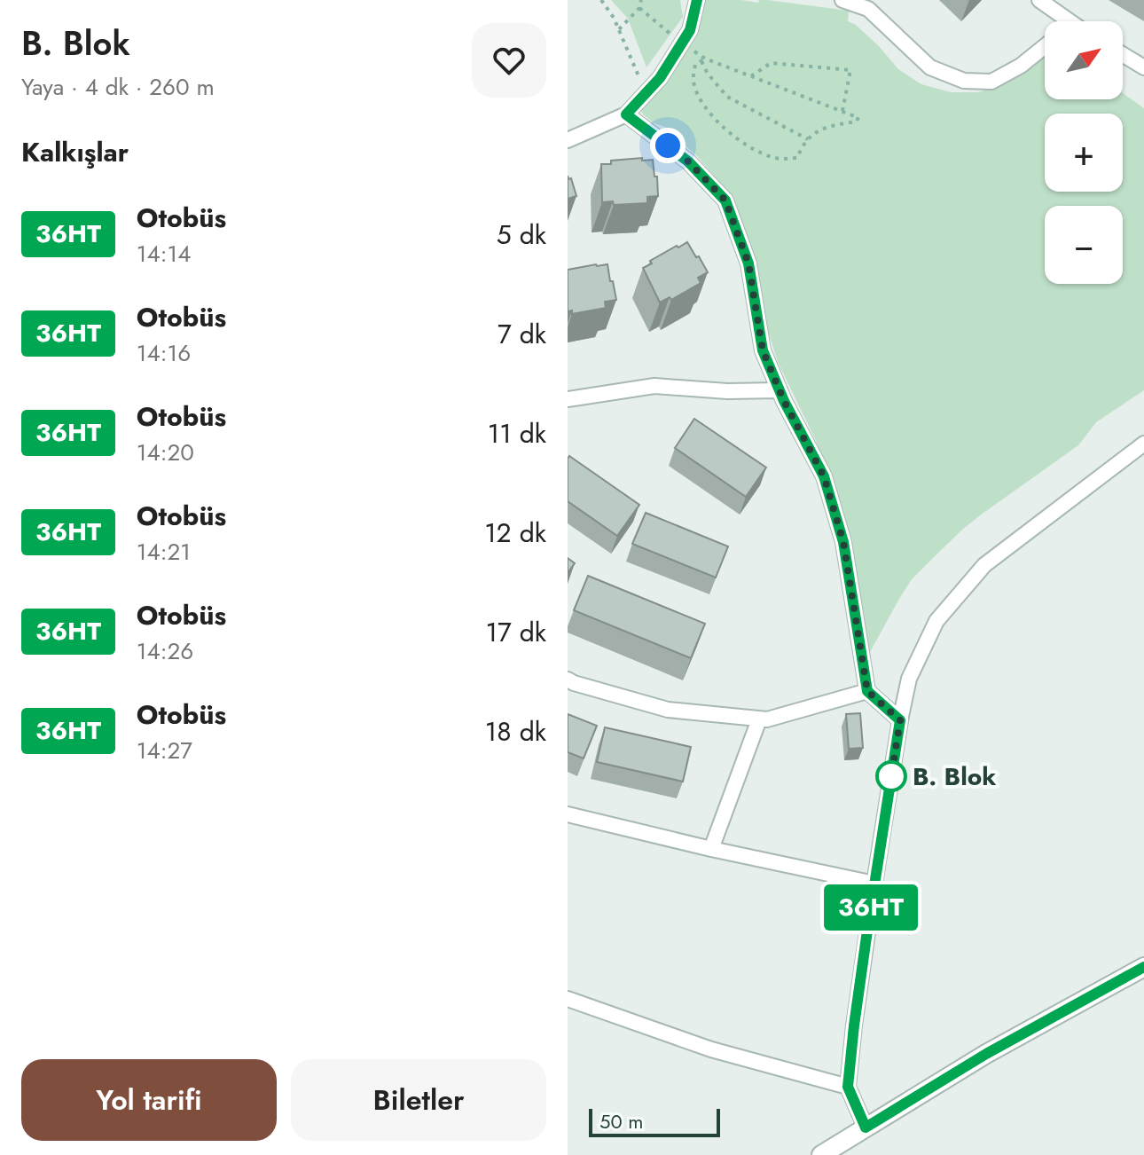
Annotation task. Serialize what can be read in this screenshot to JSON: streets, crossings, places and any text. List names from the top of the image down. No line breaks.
{"places":["B. Blok"],"lines":["bus line 36HT"],"scale_bar":"50 m","north":"top right","page":{"heading":[["B. Blok","Yaya · 4 dk · 260 m"],"Kalkışlar"],"on_map":"36HT","map_buttons":["+","−"],"list":[{"mark":"36HT","name":"Otobüs","note":"14:14","value":"5 dk"},{"mark":"36HT","name":"Otobüs","note":"14:16","value":"7 dk"},{"mark":"36HT","name":"Otobüs","note":"14:20","value":"11 dk"},{"mark":"36HT","name":"Otobüs","note":"14:21","value":"12 dk"},{"mark":"36HT","name":"Otobüs","note":"14:26","value":"17 dk"},{"mark":"36HT","name":"Otobüs","note":"14:27","value":"18 dk"}],"buttons":["Yol tarifi","Biletler"],"scale":"50 m"}}
